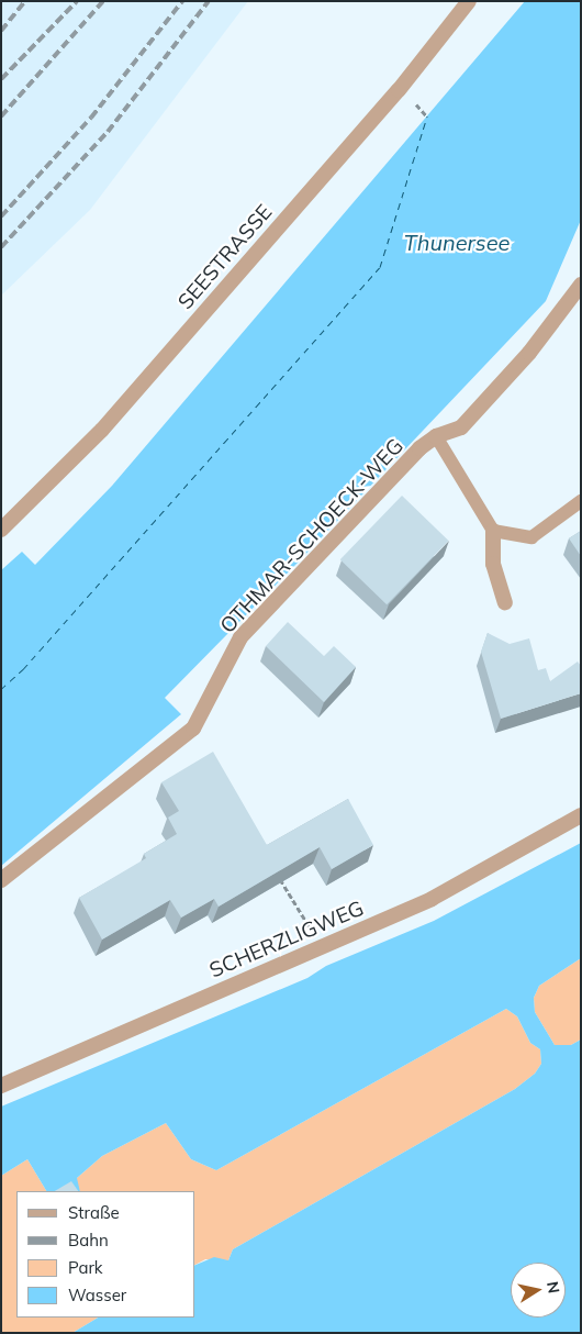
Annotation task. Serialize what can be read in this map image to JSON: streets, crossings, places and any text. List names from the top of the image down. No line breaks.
{"streets":{"street":["SEESTRASSE","OTHMAR-SCHOECK-WEG","SCHERZLIGWEG"]},"water":["Thunersee"],"legend":["Straße","Bahn","Park","Wasser"],"north":"right"}
